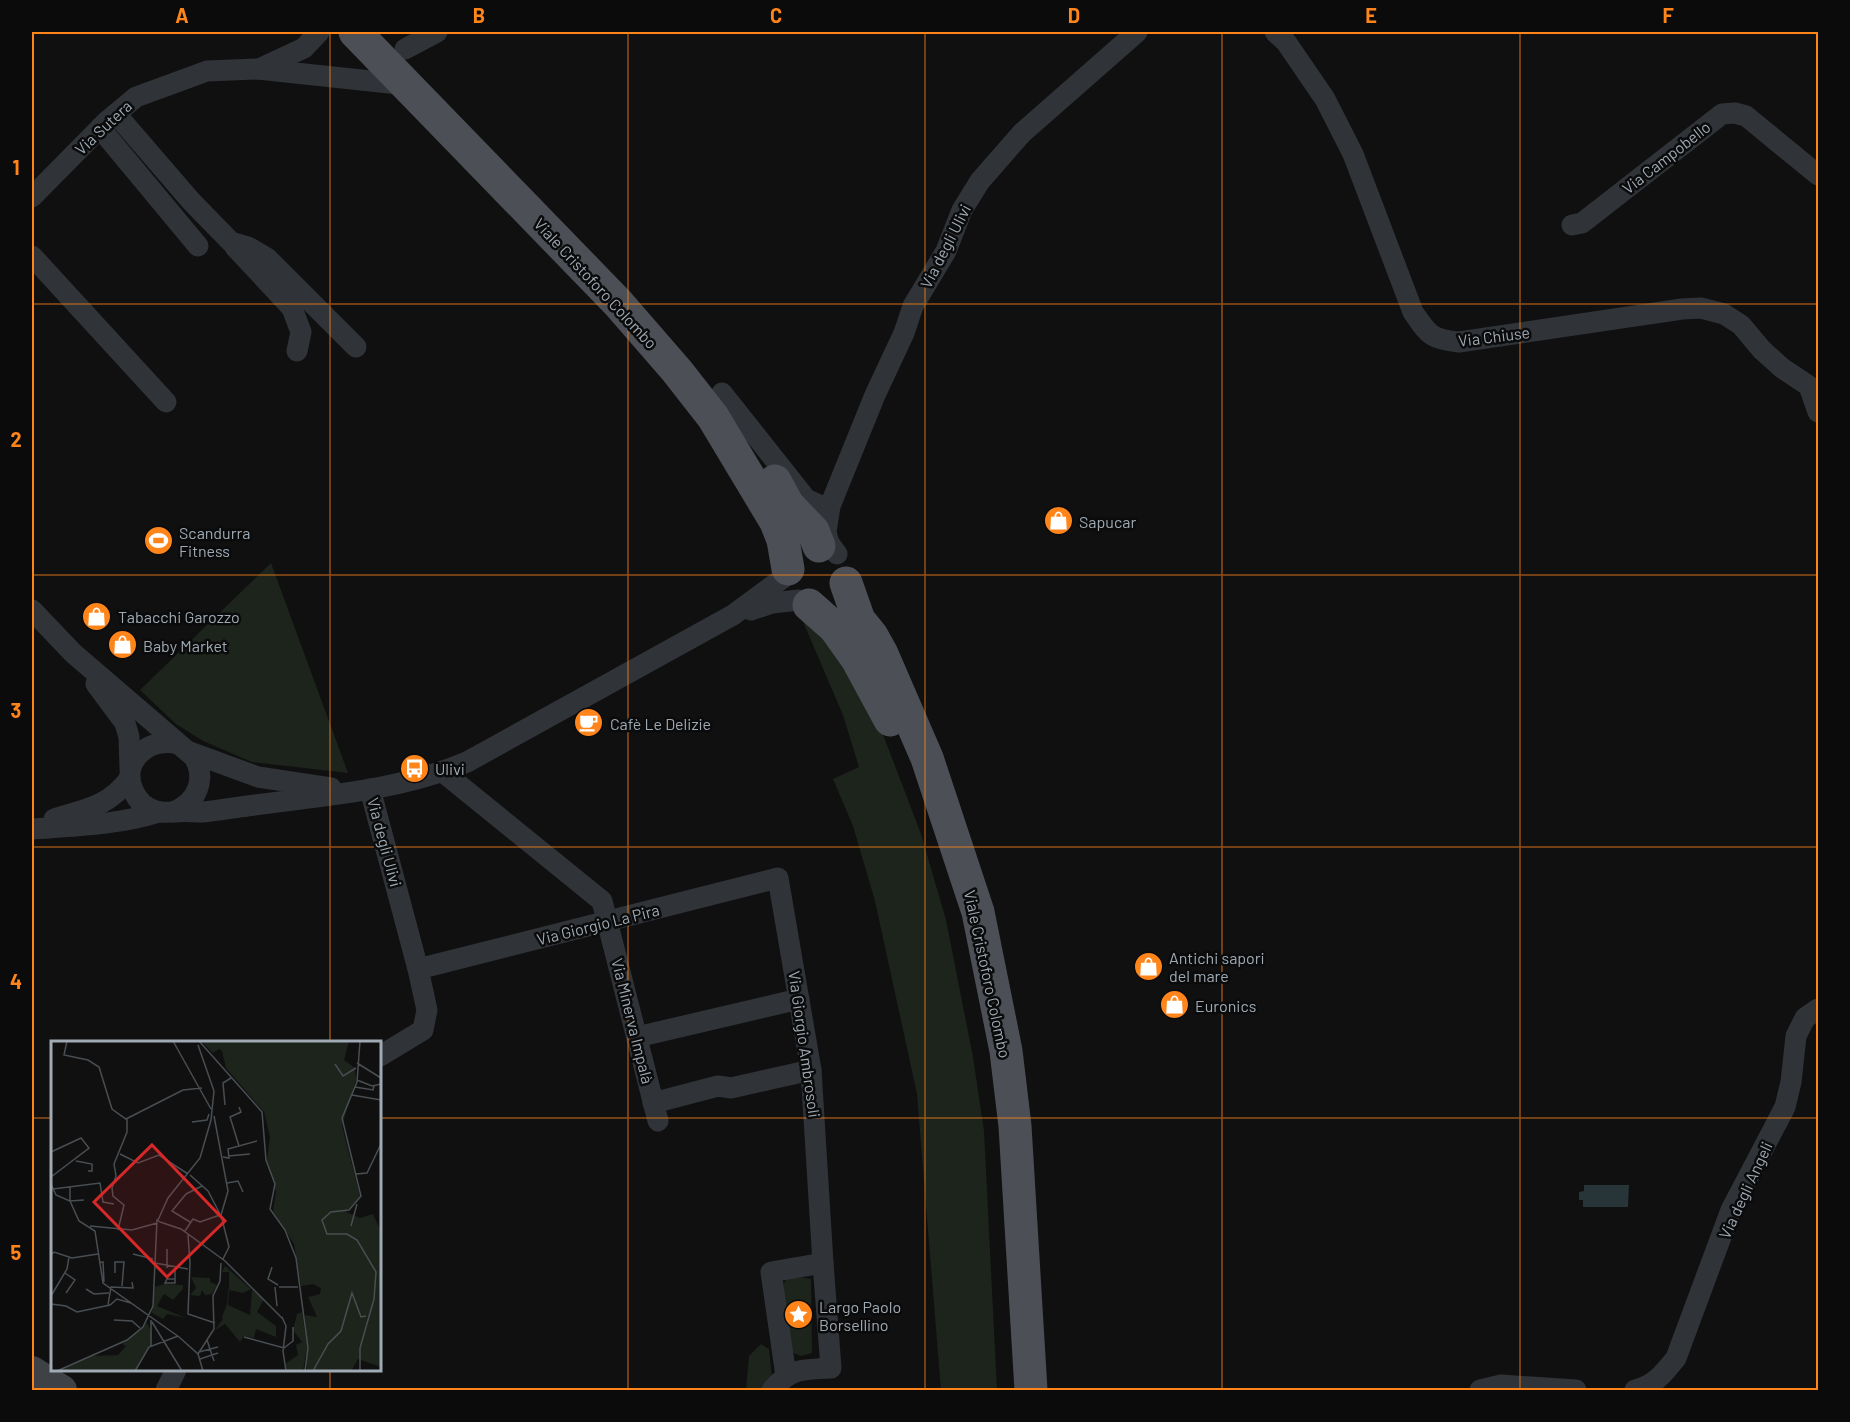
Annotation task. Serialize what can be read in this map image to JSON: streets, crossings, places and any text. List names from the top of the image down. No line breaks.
{"streets":{"main road":["Viale Cristoforo Colombo"],"street":["Via Sutera","Via Campobello","Via degli Ulivi","Via Chiuse","Via Giorgio La Pira","Via Minerva Impalà","Via Giorgio Ambrosoli","Via degli Angeli"]},"crossings":[["Via degli Ulivi","Viale Cristoforo Colombo"],["Via degli Ulivi","Via Giorgio La Pira"],["Via degli Ulivi","Via Minerva Impalà"],["Via Giorgio La Pira","Via Minerva Impalà"],["Via Giorgio La Pira","Via Giorgio Ambrosoli"],["Via Minerva Impalà","Via Giorgio Ambrosoli"]],"places":{"shop":["Sapucar","Tabacchi Garozzo","Baby Market","Antichi sapori del mare","Euronics"],"sports":["Scandurra Fitness"],"cafe":["Cafè Le Delizie"],"bus stop":["Ulivi"],"place":["Largo Paolo Borsellino"]},"grid":{"columns":["A","B","C","D","E","F"],"rows":["1","2","3","4","5"]}}
